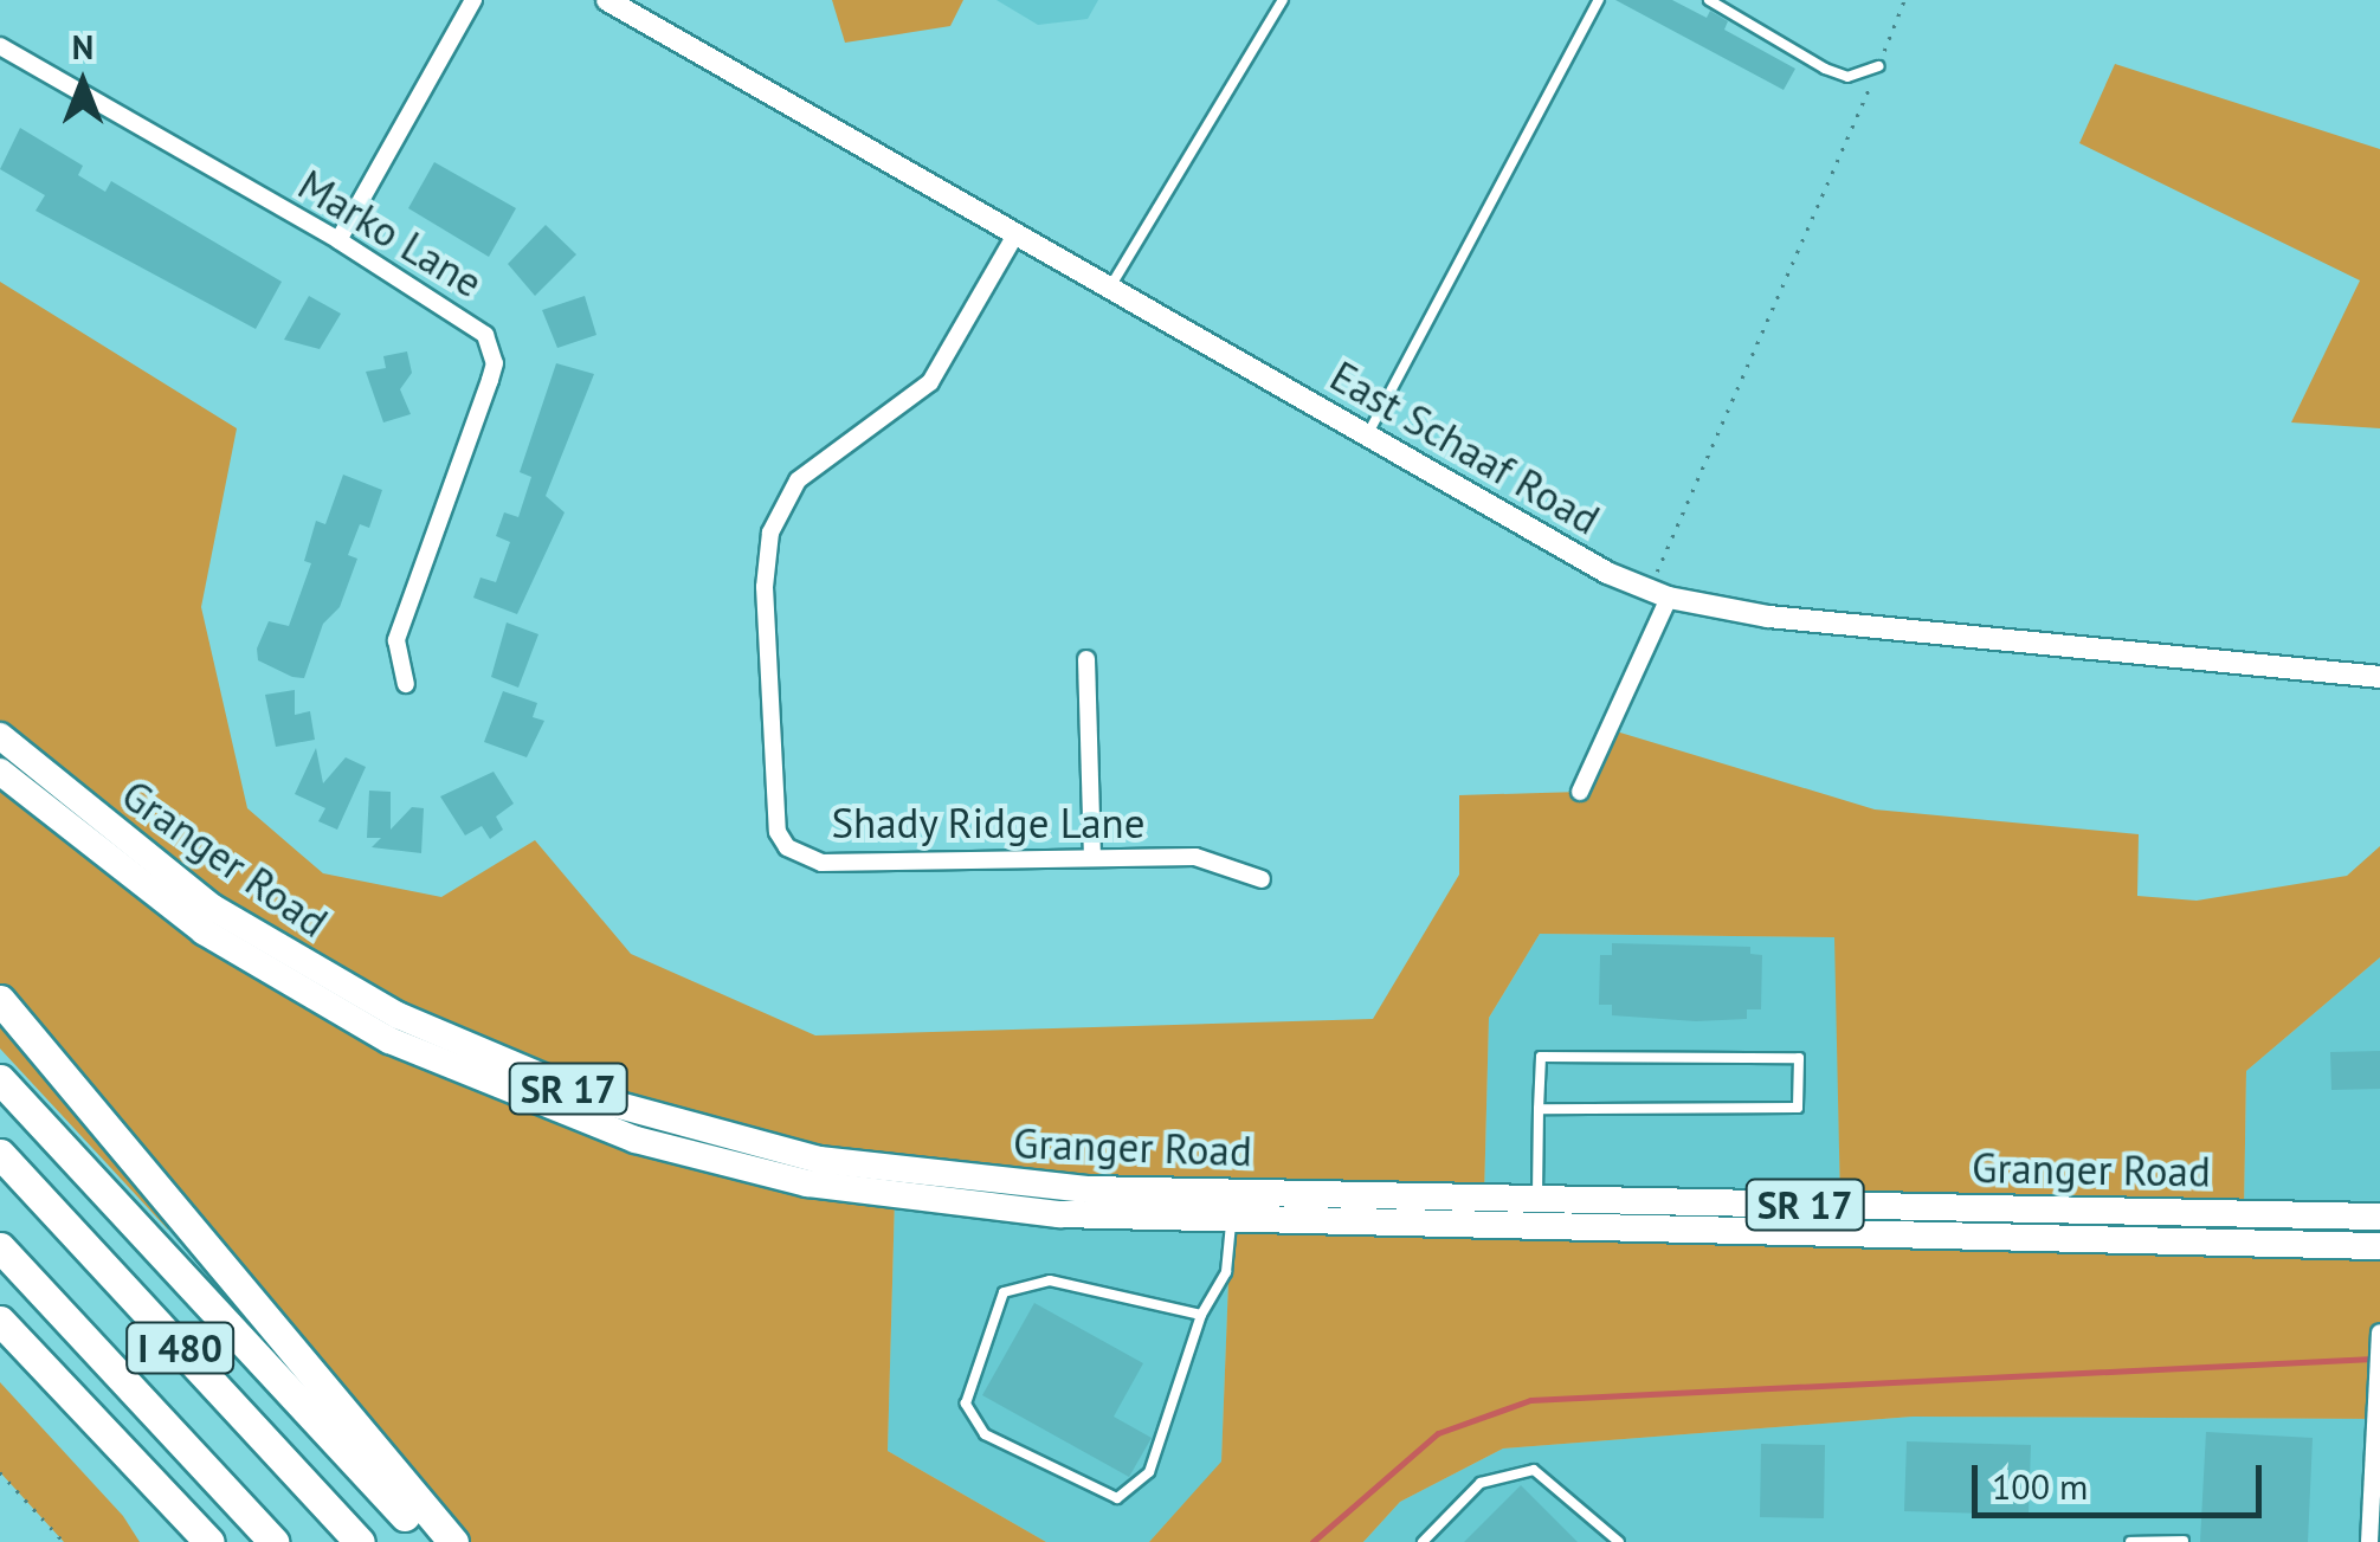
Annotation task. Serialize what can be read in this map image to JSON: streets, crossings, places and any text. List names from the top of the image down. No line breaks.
{"streets":{"highway":["I 480"],"main road":["Granger Road","SR 17"],"street":["Marko Lane","East Schaaf Road","Shady Ridge Lane"]},"crossings":[["East Schaaf Road","Shady Ridge Lane"]],"scale_bar":"100 m","north":"top"}
